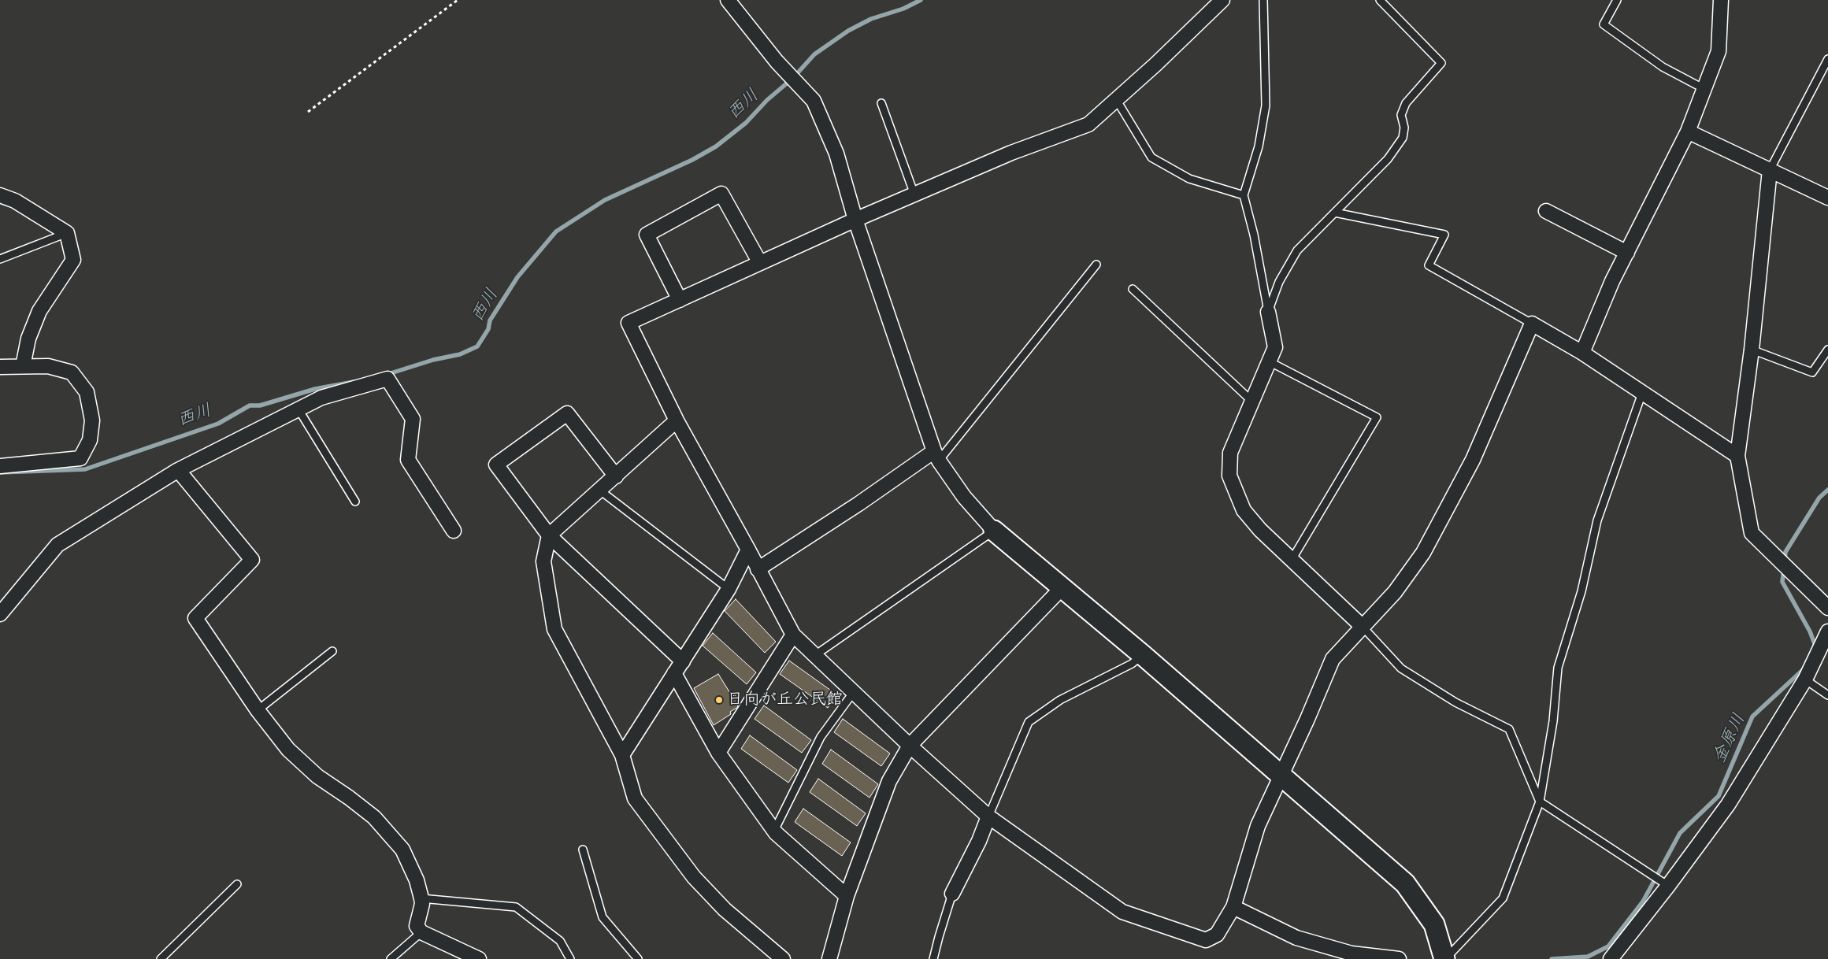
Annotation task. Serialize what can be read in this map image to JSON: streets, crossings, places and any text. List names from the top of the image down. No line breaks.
{"water":["西川","金原川"],"places":["日向が丘公民館"]}
